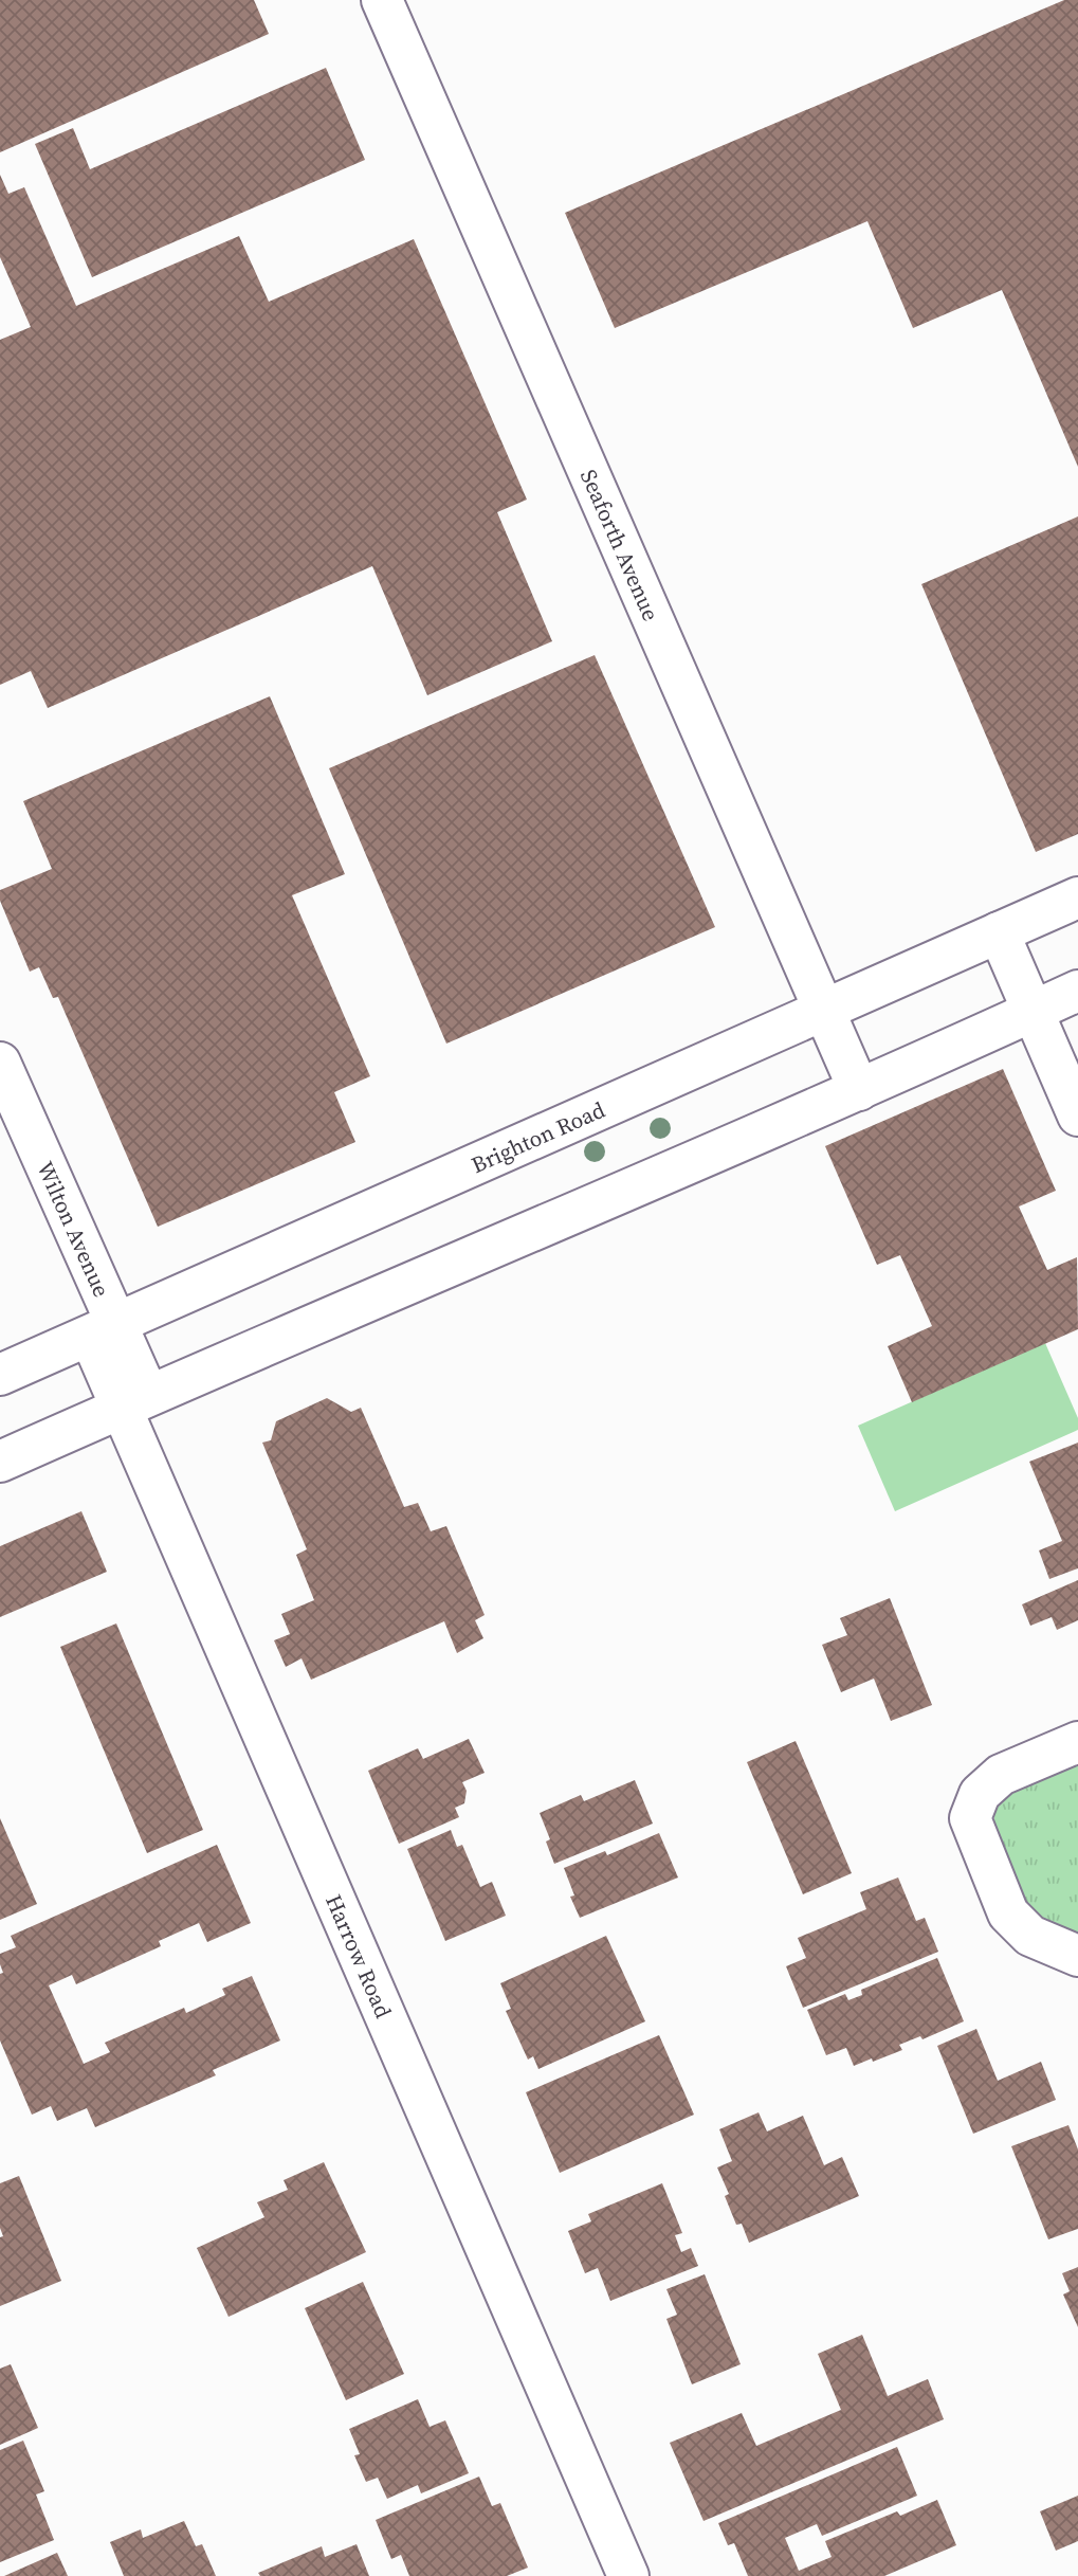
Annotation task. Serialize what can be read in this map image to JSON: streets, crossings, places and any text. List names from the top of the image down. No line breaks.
{"streets":{"street":["Seaforth Avenue","Brighton Road","Wilton Avenue","Harrow Road"]},"crossings":[["Seaforth Avenue","Brighton Road"],["Brighton Road","Wilton Avenue"],["Brighton Road","Harrow Road"],["Wilton Avenue","Harrow Road"]]}
